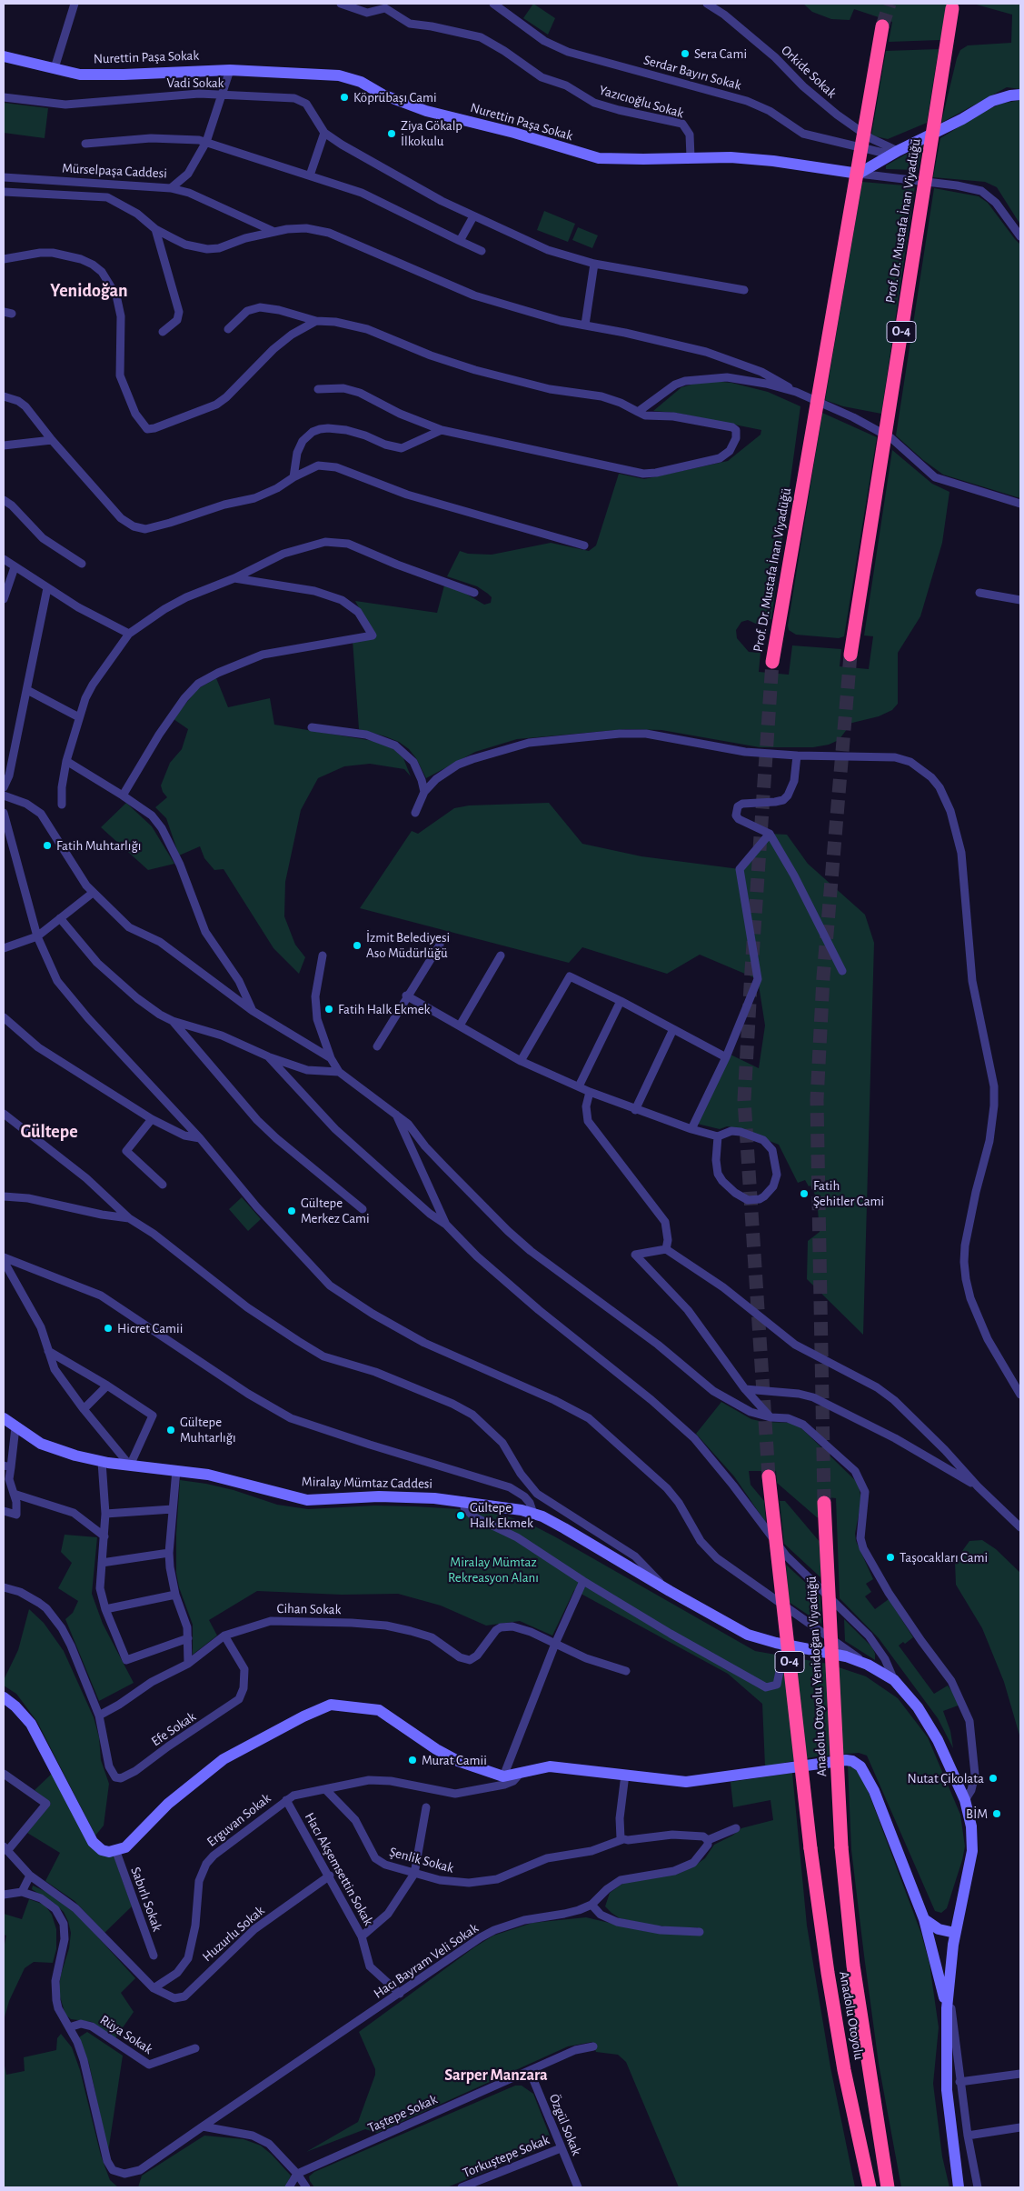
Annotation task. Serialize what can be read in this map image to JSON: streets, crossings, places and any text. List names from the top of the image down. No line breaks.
{"streets":{"highway":["Prof. Dr. Mustafa İnan Viyadüğü","O-4","Anadolu Otoyolu Yenidoğan Viyadüğü","Anadolu Otoyolu"],"main road":["Nurettin Paşa Sokak","Miralay Mümtaz Caddesi"],"street":["Orkide Sokak","Serdar Bayırı Sokak","Vadi Sokak","Yazıcıoğlu Sokak","Mürselpaşa Caddesi","Cihan Sokak","Efe Sokak","Erguvan Sokak","Şenlik Sokak","Hacı Akşemsettin Sokak","Sabırlı Sokak","Huzurlu Sokak","Hacı Bayram Veli Sokak","Rüya Sokak","Taştepe Sokak","Özgül Sokak","Torkuştepe Sokak"]},"crossings":[["Nurettin Paşa Sokak","Yazıcıoğlu Sokak"],["Nurettin Paşa Sokak","Mürselpaşa Caddesi"],["Orkide Sokak","Serdar Bayırı Sokak"],["Vadi Sokak","Mürselpaşa Caddesi"],["Cihan Sokak","Efe Sokak"],["Anadolu Otoyolu Yenidoğan Viyadüğü","Anadolu Otoyolu"],["Erguvan Sokak","Şenlik Sokak"],["Erguvan Sokak","Hacı Akşemsettin Sokak"],["Erguvan Sokak","Huzurlu Sokak"],["Hacı Akşemsettin Sokak","Huzurlu Sokak"],["Hacı Akşemsettin Sokak","Hacı Bayram Veli Sokak"],["Hacı Bayram Veli Sokak","Rüya Sokak"],["Taştepe Sokak","Özgül Sokak"],["Özgül Sokak","Torkuştepe Sokak"]],"districts":["Yenidoğan","Gültepe","Sarper Manzara"],"parks":["Miralay Mümtaz Rekreasyon Alanı"],"places":["Sera Cami","Köprübaşı Cami","Ziya Gökalp İlkokulu","Fatih Muhtarlığı","İzmit Belediyesi Aso Müdürlüğü","Fatih Halk Ekmek","Fatih Şehitler Cami","Gültepe Merkez Cami","Hicret Camii","Gültepe Muhtarlığı","Gültepe Halk Ekmek","Taşocakları Cami","Murat Camii","Nutat Çikolata","BİM"]}
